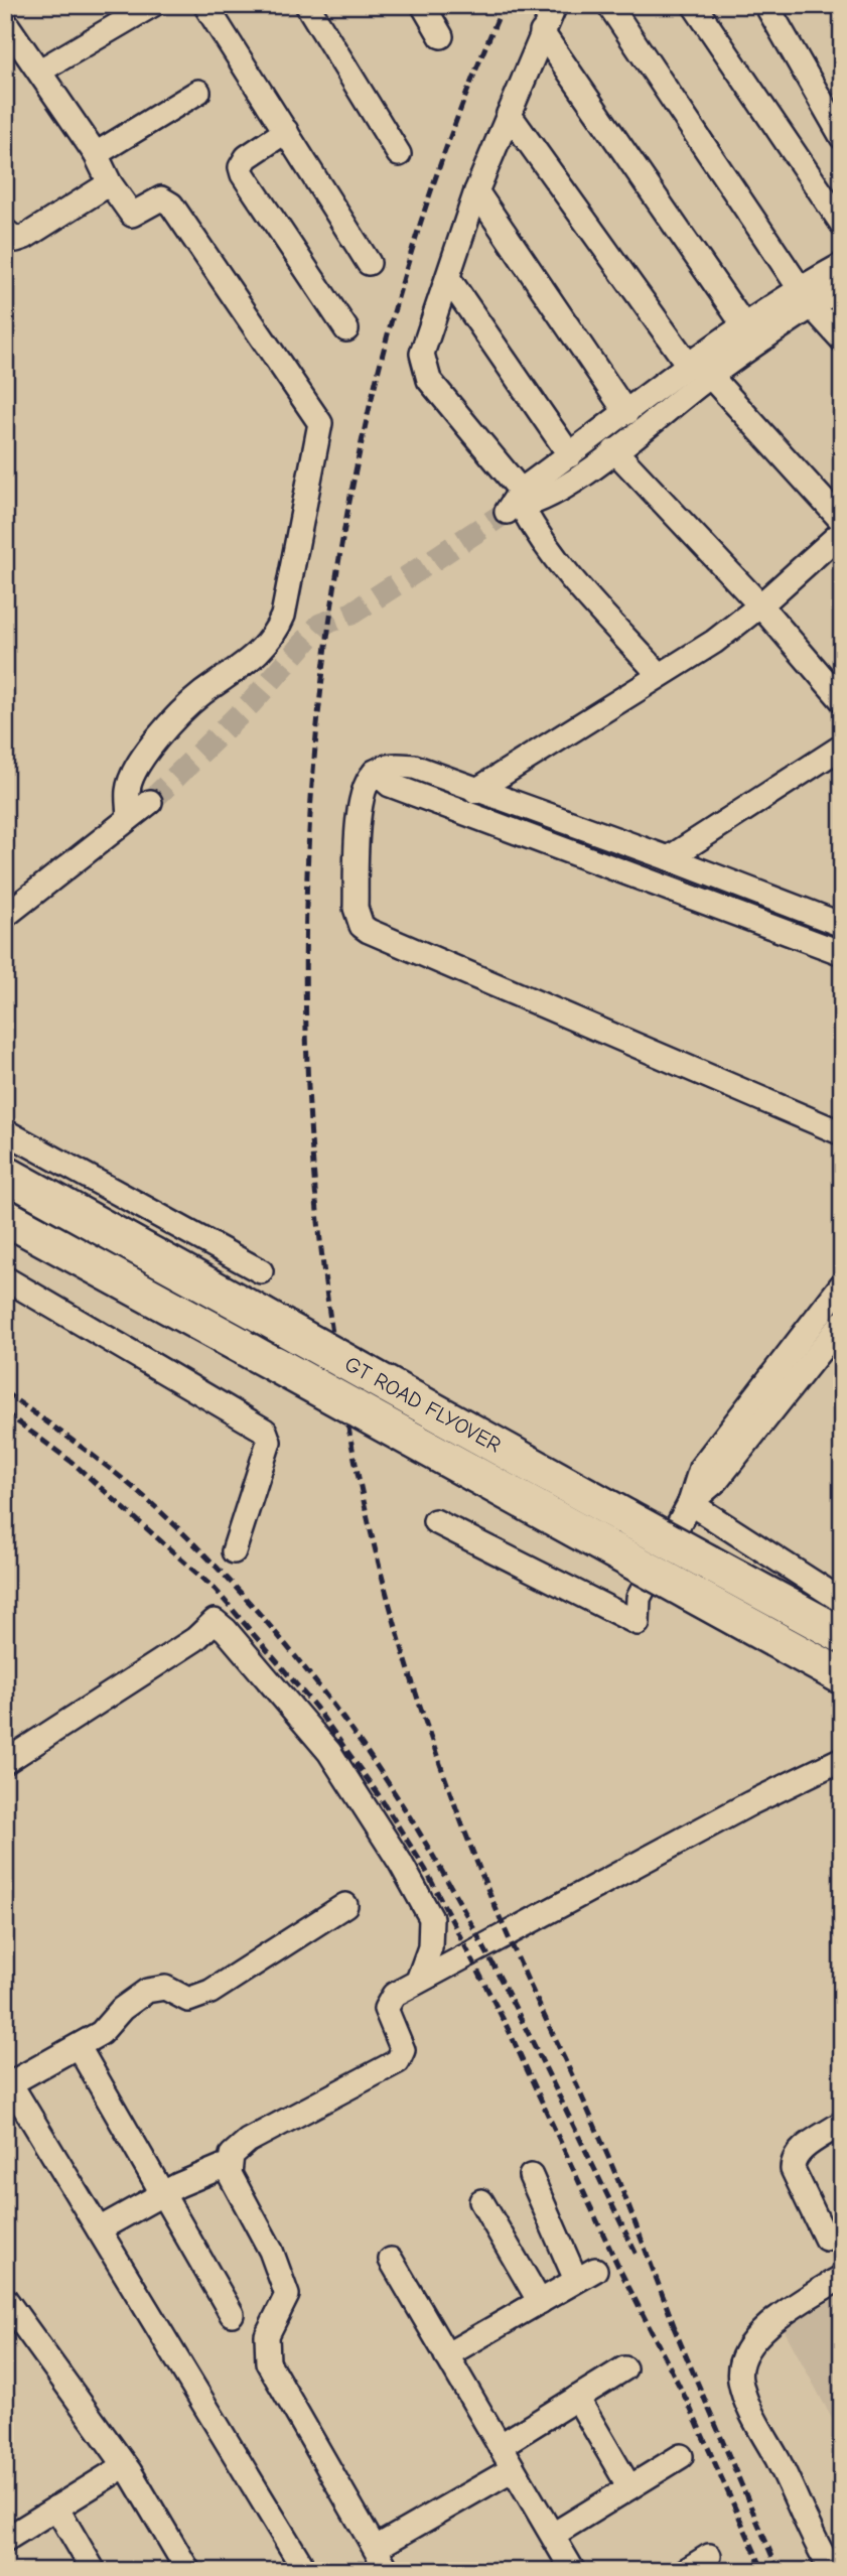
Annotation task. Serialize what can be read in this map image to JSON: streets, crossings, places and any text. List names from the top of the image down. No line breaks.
{"streets":{"highway":["GT ROAD FLYOVER"]}}
